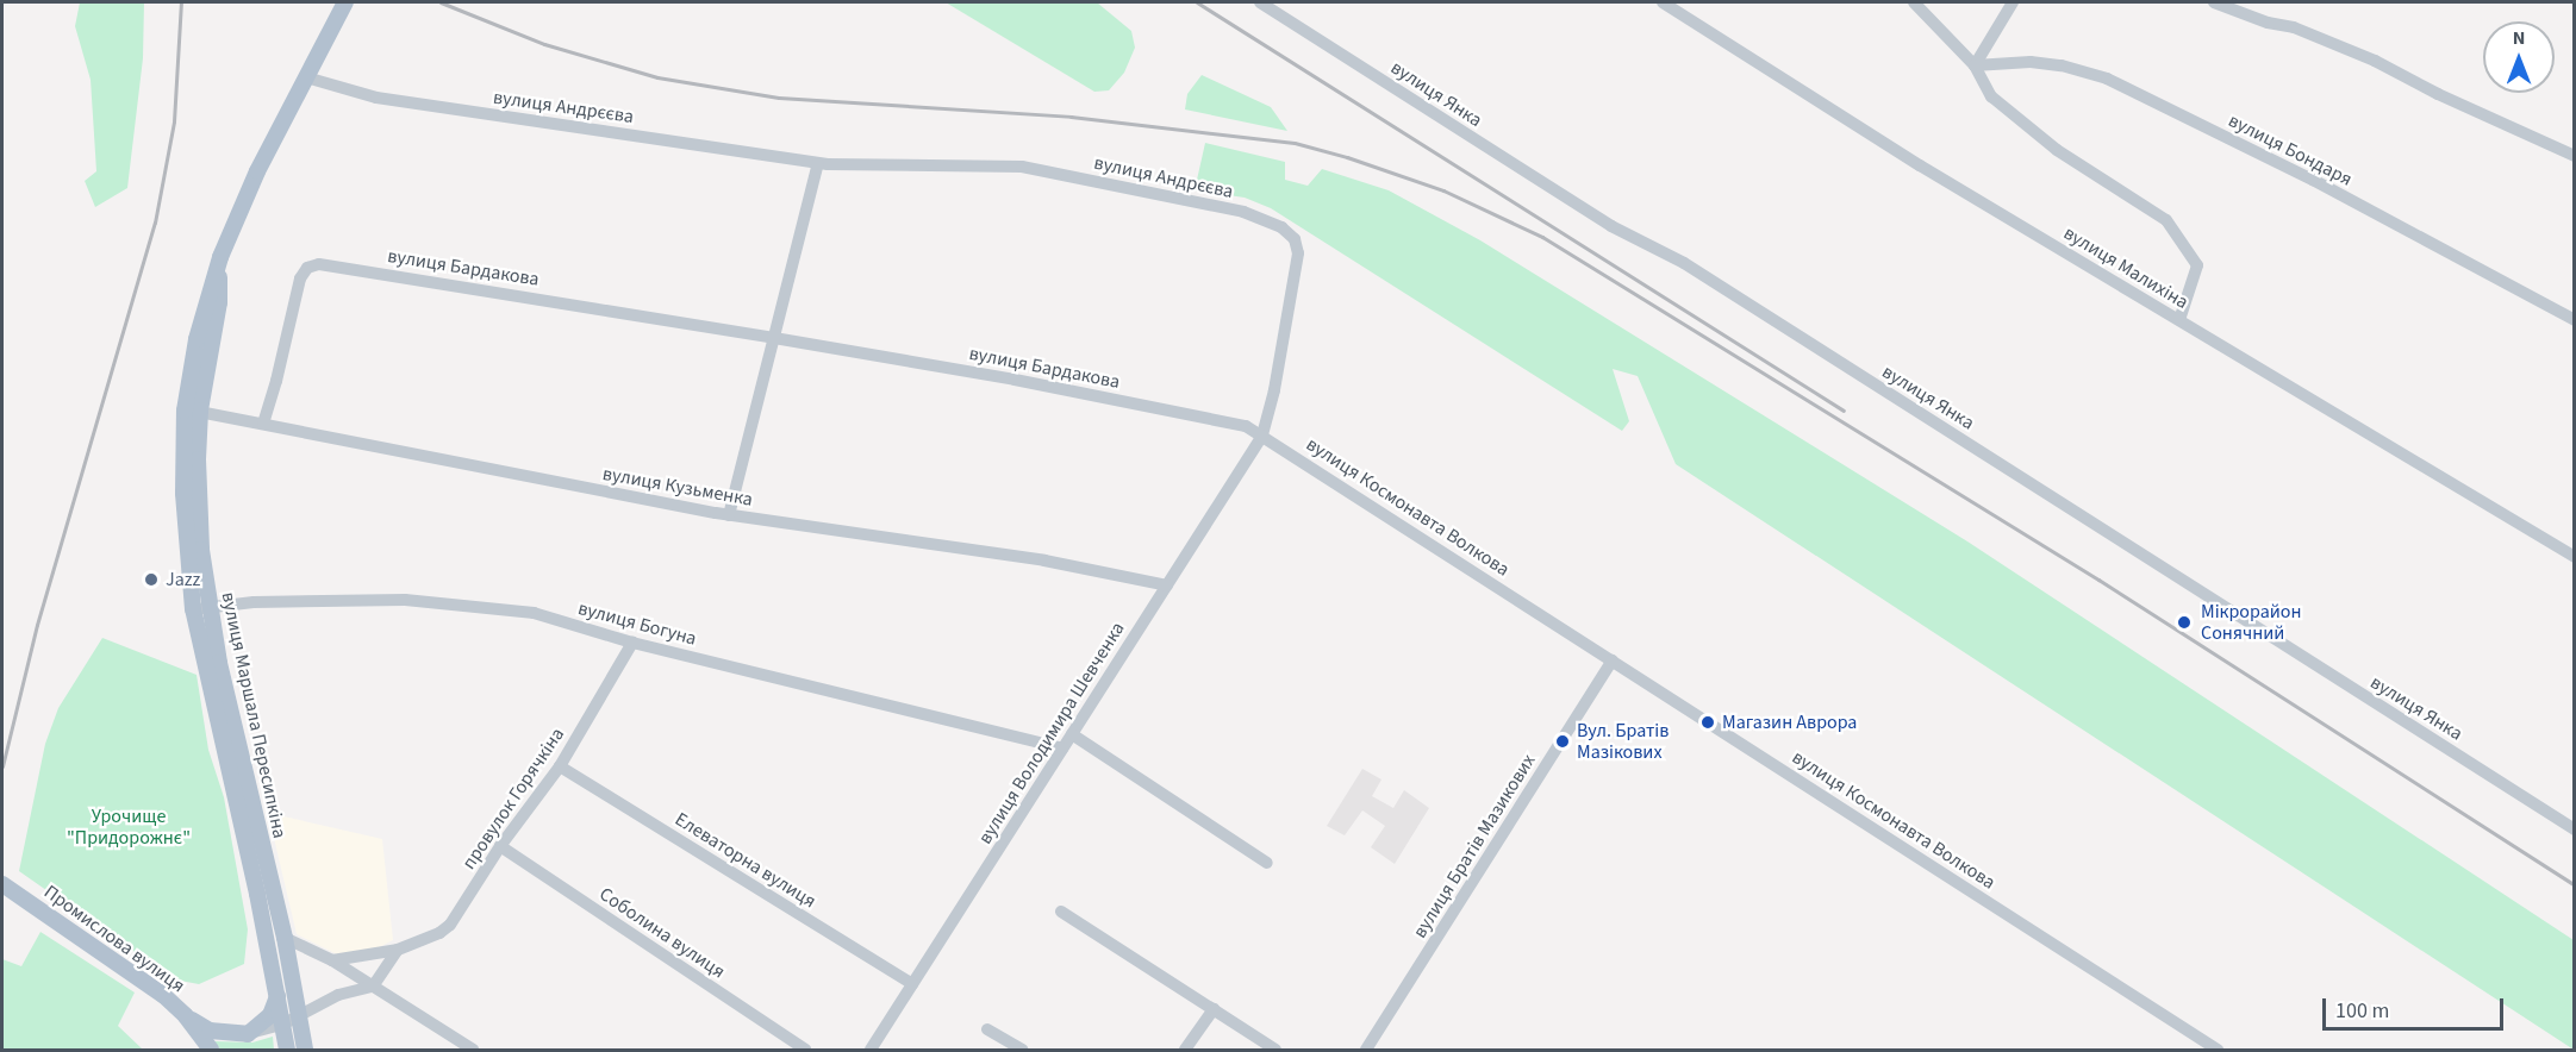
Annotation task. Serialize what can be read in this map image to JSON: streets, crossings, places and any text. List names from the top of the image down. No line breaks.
{"streets":{"main road":["вулиця Маршала Пересипкіна","Промислова вулиця"],"street":["вулиця Янка","вулиця Андрєєва","вулиця Бондаря","вулиця Бардакова","вулиця Малихіна","вулиця Кузьменка","вулиця Космонавта Волкова","вулиця Богуна","вулиця Володимира Шевченка","провулок Горячкіна","вулиця Братів Мазикових","Елеваторна вулиця","Соболина вулиця"]},"crossings":[["вулиця Андрєєва","вулиця Бардакова"],["вулиця Андрєєва","вулиця Космонавта Волкова"],["вулиця Андрєєва","вулиця Маршала Пересипкіна"],["вулиця Андрєєва","вулиця Володимира Шевченка"],["вулиця Бардакова","вулиця Кузьменка"],["вулиця Бардакова","вулиця Космонавта Волкова"],["вулиця Бардакова","вулиця Володимира Шевченка"],["вулиця Кузьменка","вулиця Маршала Пересипкіна"],["вулиця Кузьменка","вулиця Володимира Шевченка"],["вулиця Космонавта Волкова","вулиця Володимира Шевченка"],["вулиця Космонавта Волкова","вулиця Братів Мазикових"],["вулиця Богуна","вулиця Маршала Пересипкіна"],["вулиця Богуна","вулиця Володимира Шевченка"],["вулиця Богуна","провулок Горячкіна"],["вулиця Володимира Шевченка","Елеваторна вулиця"],["провулок Горячкіна","Елеваторна вулиця"],["провулок Горячкіна","Соболина вулиця"]],"parks":["Урочище \"Придорожнє\""],"places":["Jazz","Мікрорайон Сонячний","Магазин Аврора","Вул. Братів Мазікових"],"scale_bar":"100 m","north":"top"}
